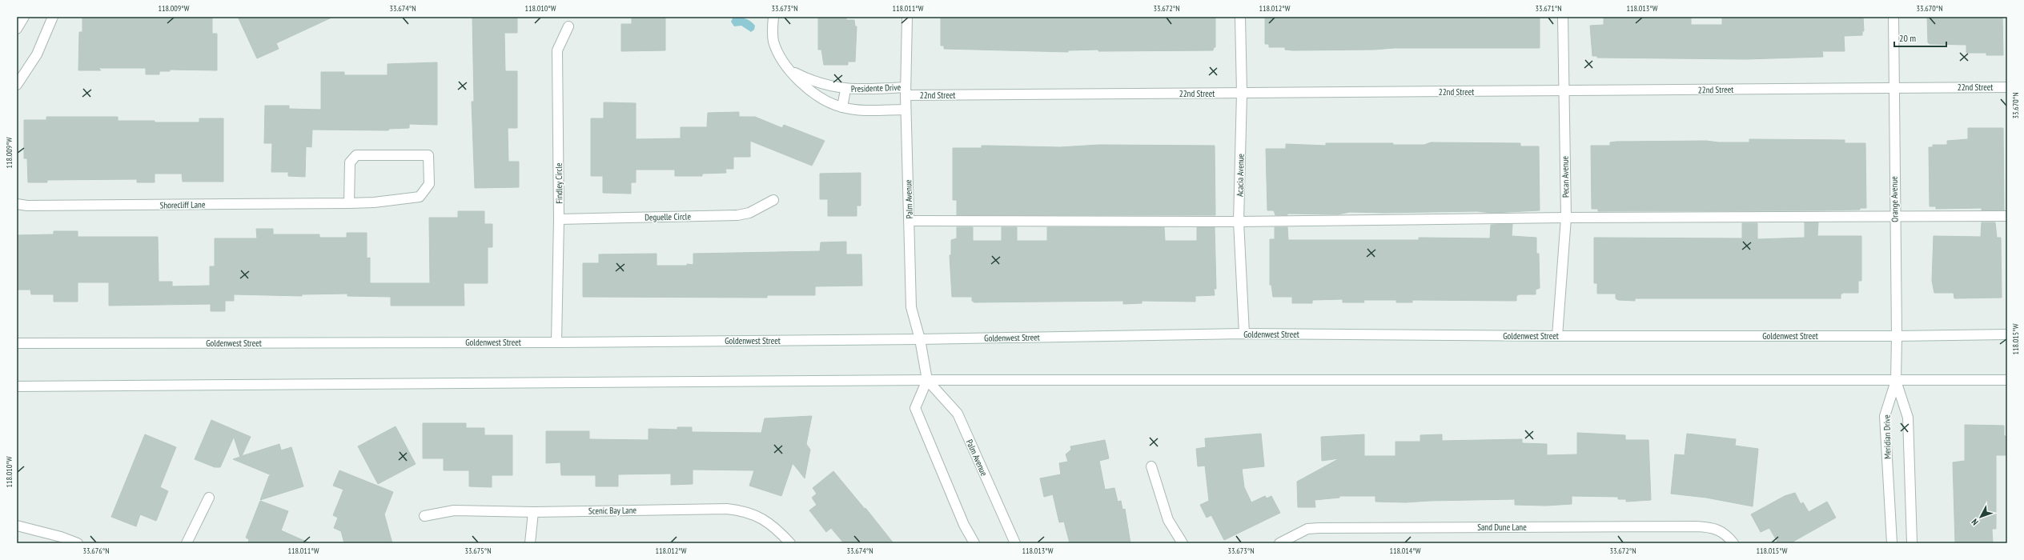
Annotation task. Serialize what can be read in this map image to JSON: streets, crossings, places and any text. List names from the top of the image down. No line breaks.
{"streets":{"street":["22nd Street","Presidente Drive","Acacia Avenue","Pecan Avenue","Findley Circle","Palm Avenue","Orange Avenue","Shorecliff Lane","Deguelle Circle","Goldenwest Street","Meridian Drive","Scenic Bay Lane","Sand Dune Lane"]},"crossings":[["22nd Street","Presidente Drive"],["22nd Street","Acacia Avenue"],["22nd Street","Pecan Avenue"],["22nd Street","Palm Avenue"],["22nd Street","Orange Avenue"],["Presidente Drive","Palm Avenue"],["Acacia Avenue","Goldenwest Street"],["Pecan Avenue","Goldenwest Street"],["Findley Circle","Deguelle Circle"],["Findley Circle","Goldenwest Street"],["Palm Avenue","Goldenwest Street"],["Orange Avenue","Goldenwest Street"],["Orange Avenue","Meridian Drive"]],"scale_bar":"20 m","north":"bottom left","coordinates":["118.009°W","33.674°N","118.010°W","33.673°N","118.011°W","33.672°N","118.012°W","33.671°N","118.013°W","33.670°N","118.015°W","33.676°N","33.675°N","118.014°W"]}
